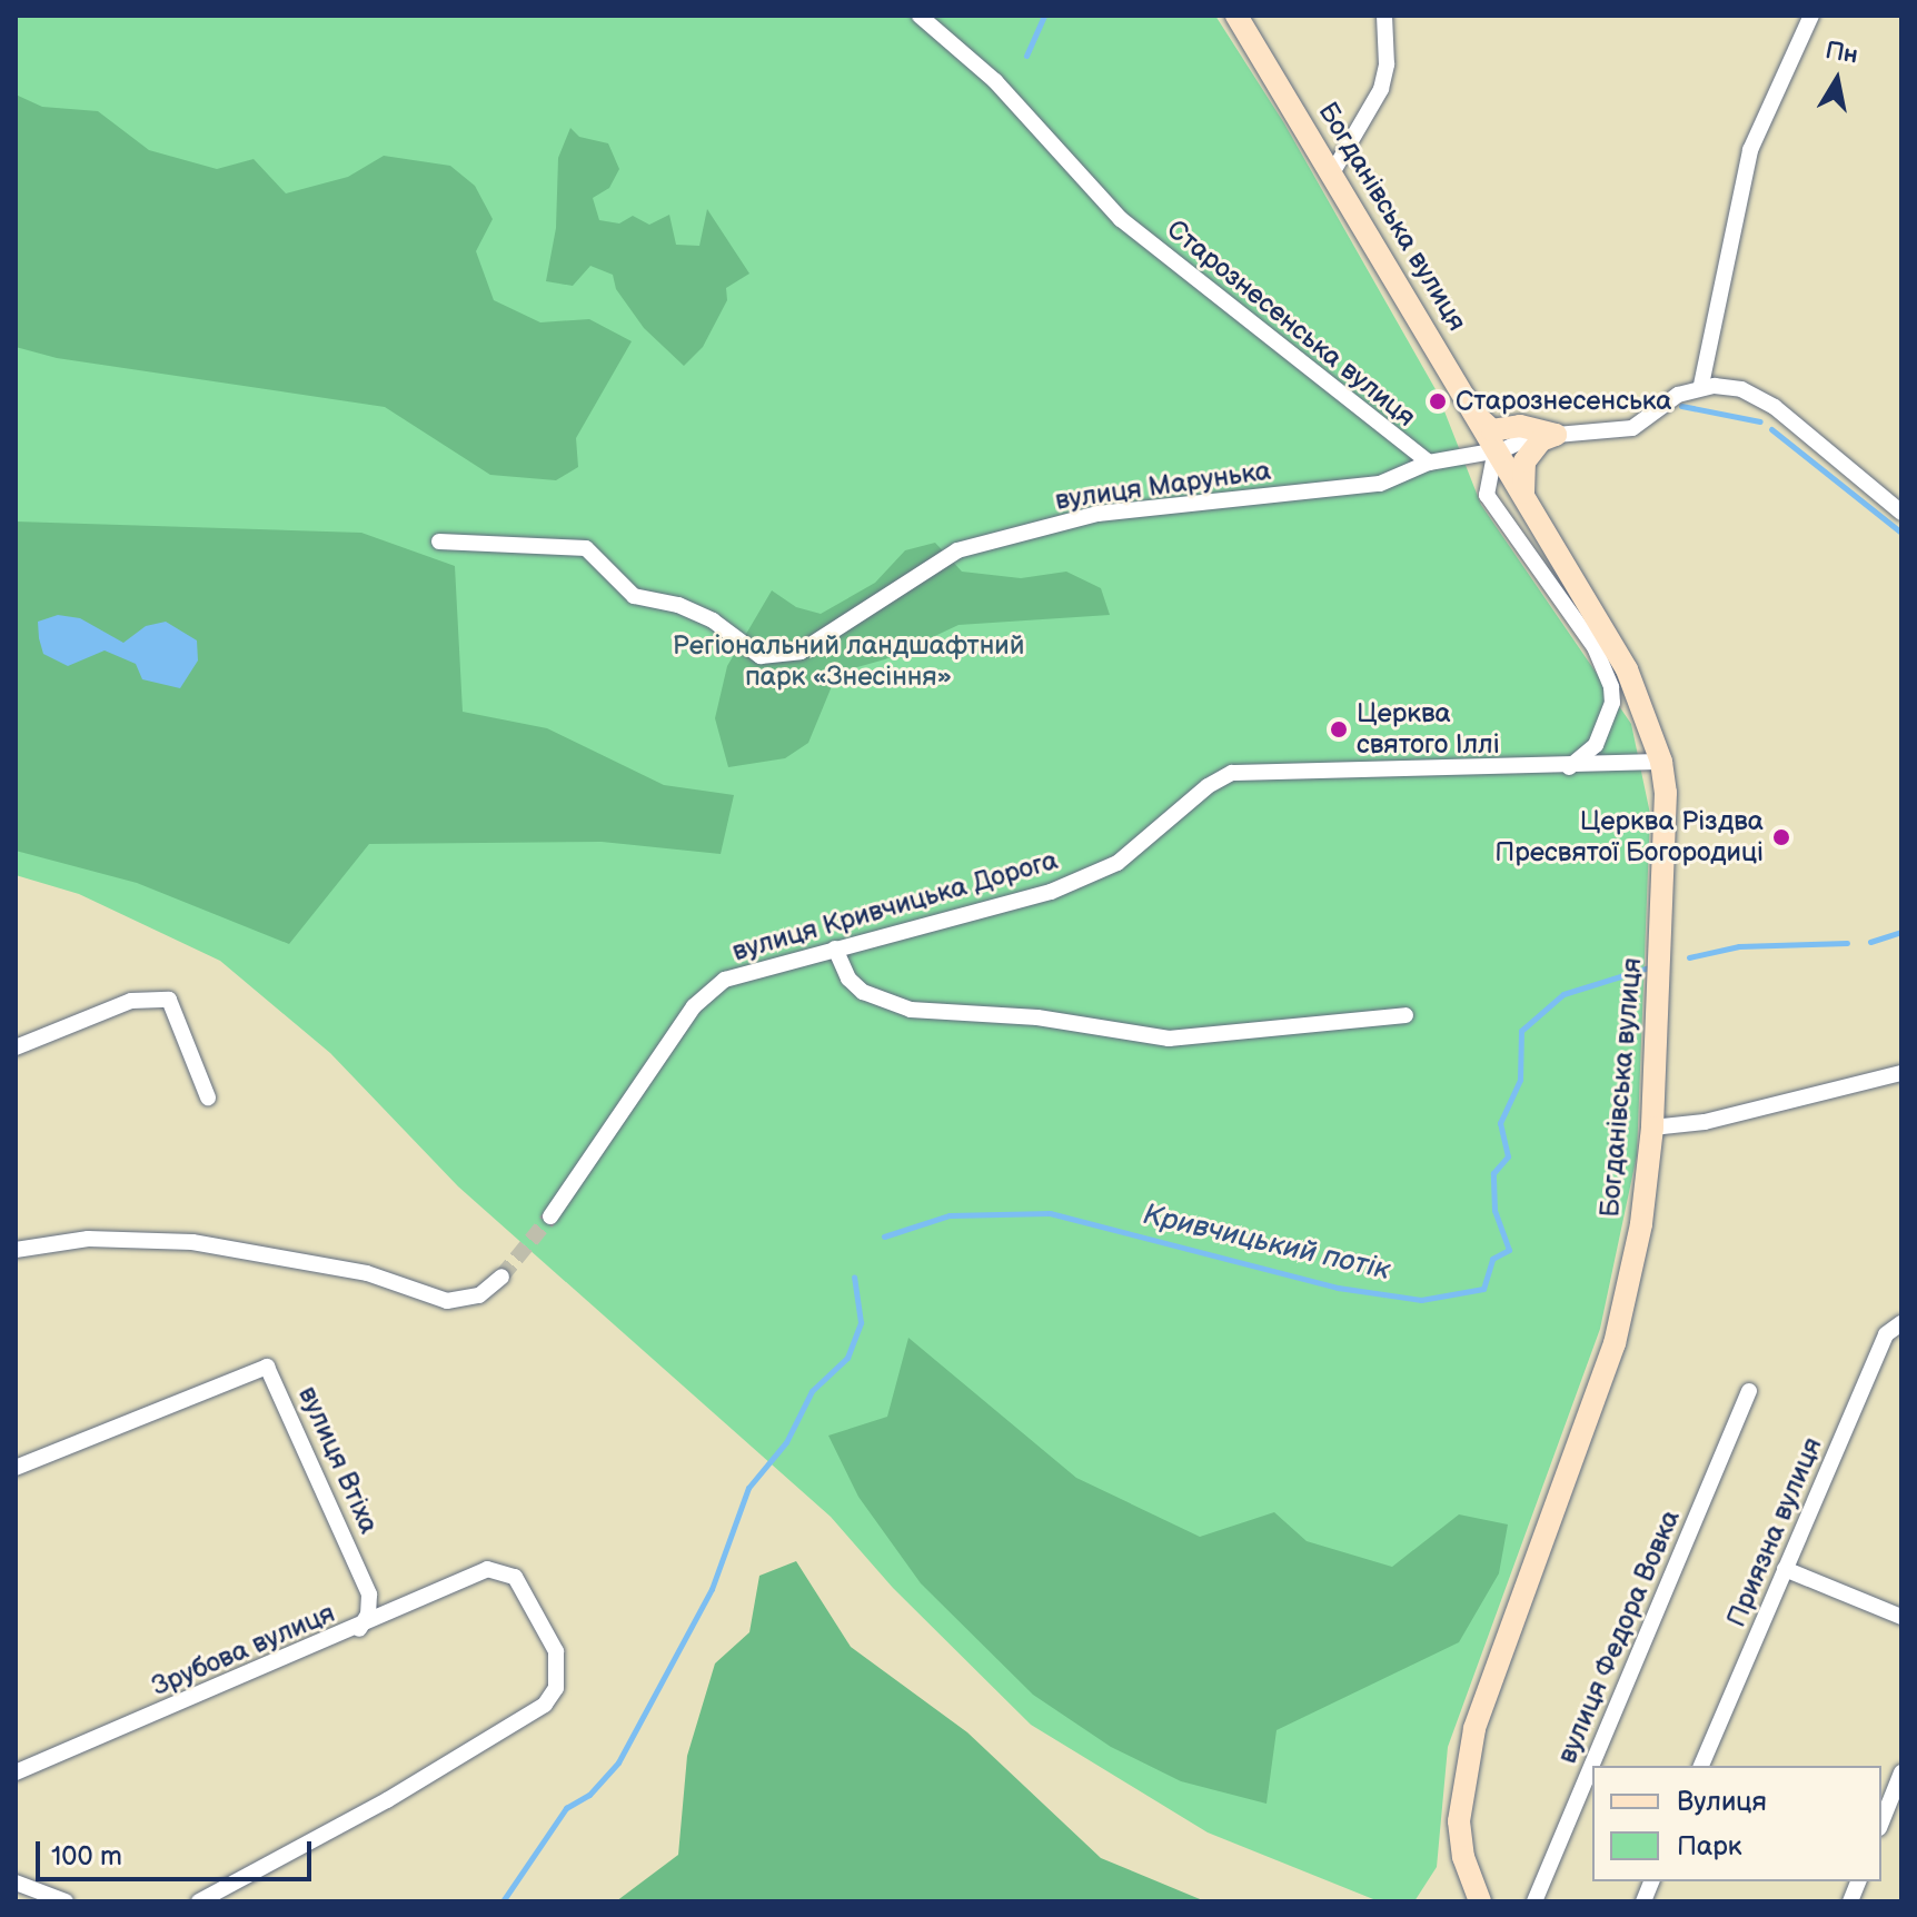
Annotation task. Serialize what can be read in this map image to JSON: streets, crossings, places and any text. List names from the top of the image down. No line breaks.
{"streets":{"main road":["Богданівська вулиця"],"street":["Старознесенська вулиця","вулиця Марунька","вулиця Кривчицька Дорога","вулиця Втіха","Приязна вулиця","вулиця Федора Вовка","Зрубова вулиця"]},"crossings":[["Богданівська вулиця","Старознесенська вулиця"],["Богданівська вулиця","вулиця Кривчицька Дорога"],["Старознесенська вулиця","вулиця Марунька"],["вулиця Втіха","Зрубова вулиця"]],"water":["Кривчицький потік"],"parks":["Регіональний ландшафтний парк «Знесіння»"],"places":["Старознесенська","Церква святого Іллі","Церква Різдва Пресвятої Богородиці"],"legend":["Вулиця","Парк"],"scale_bar":"100 m","north":"top"}
